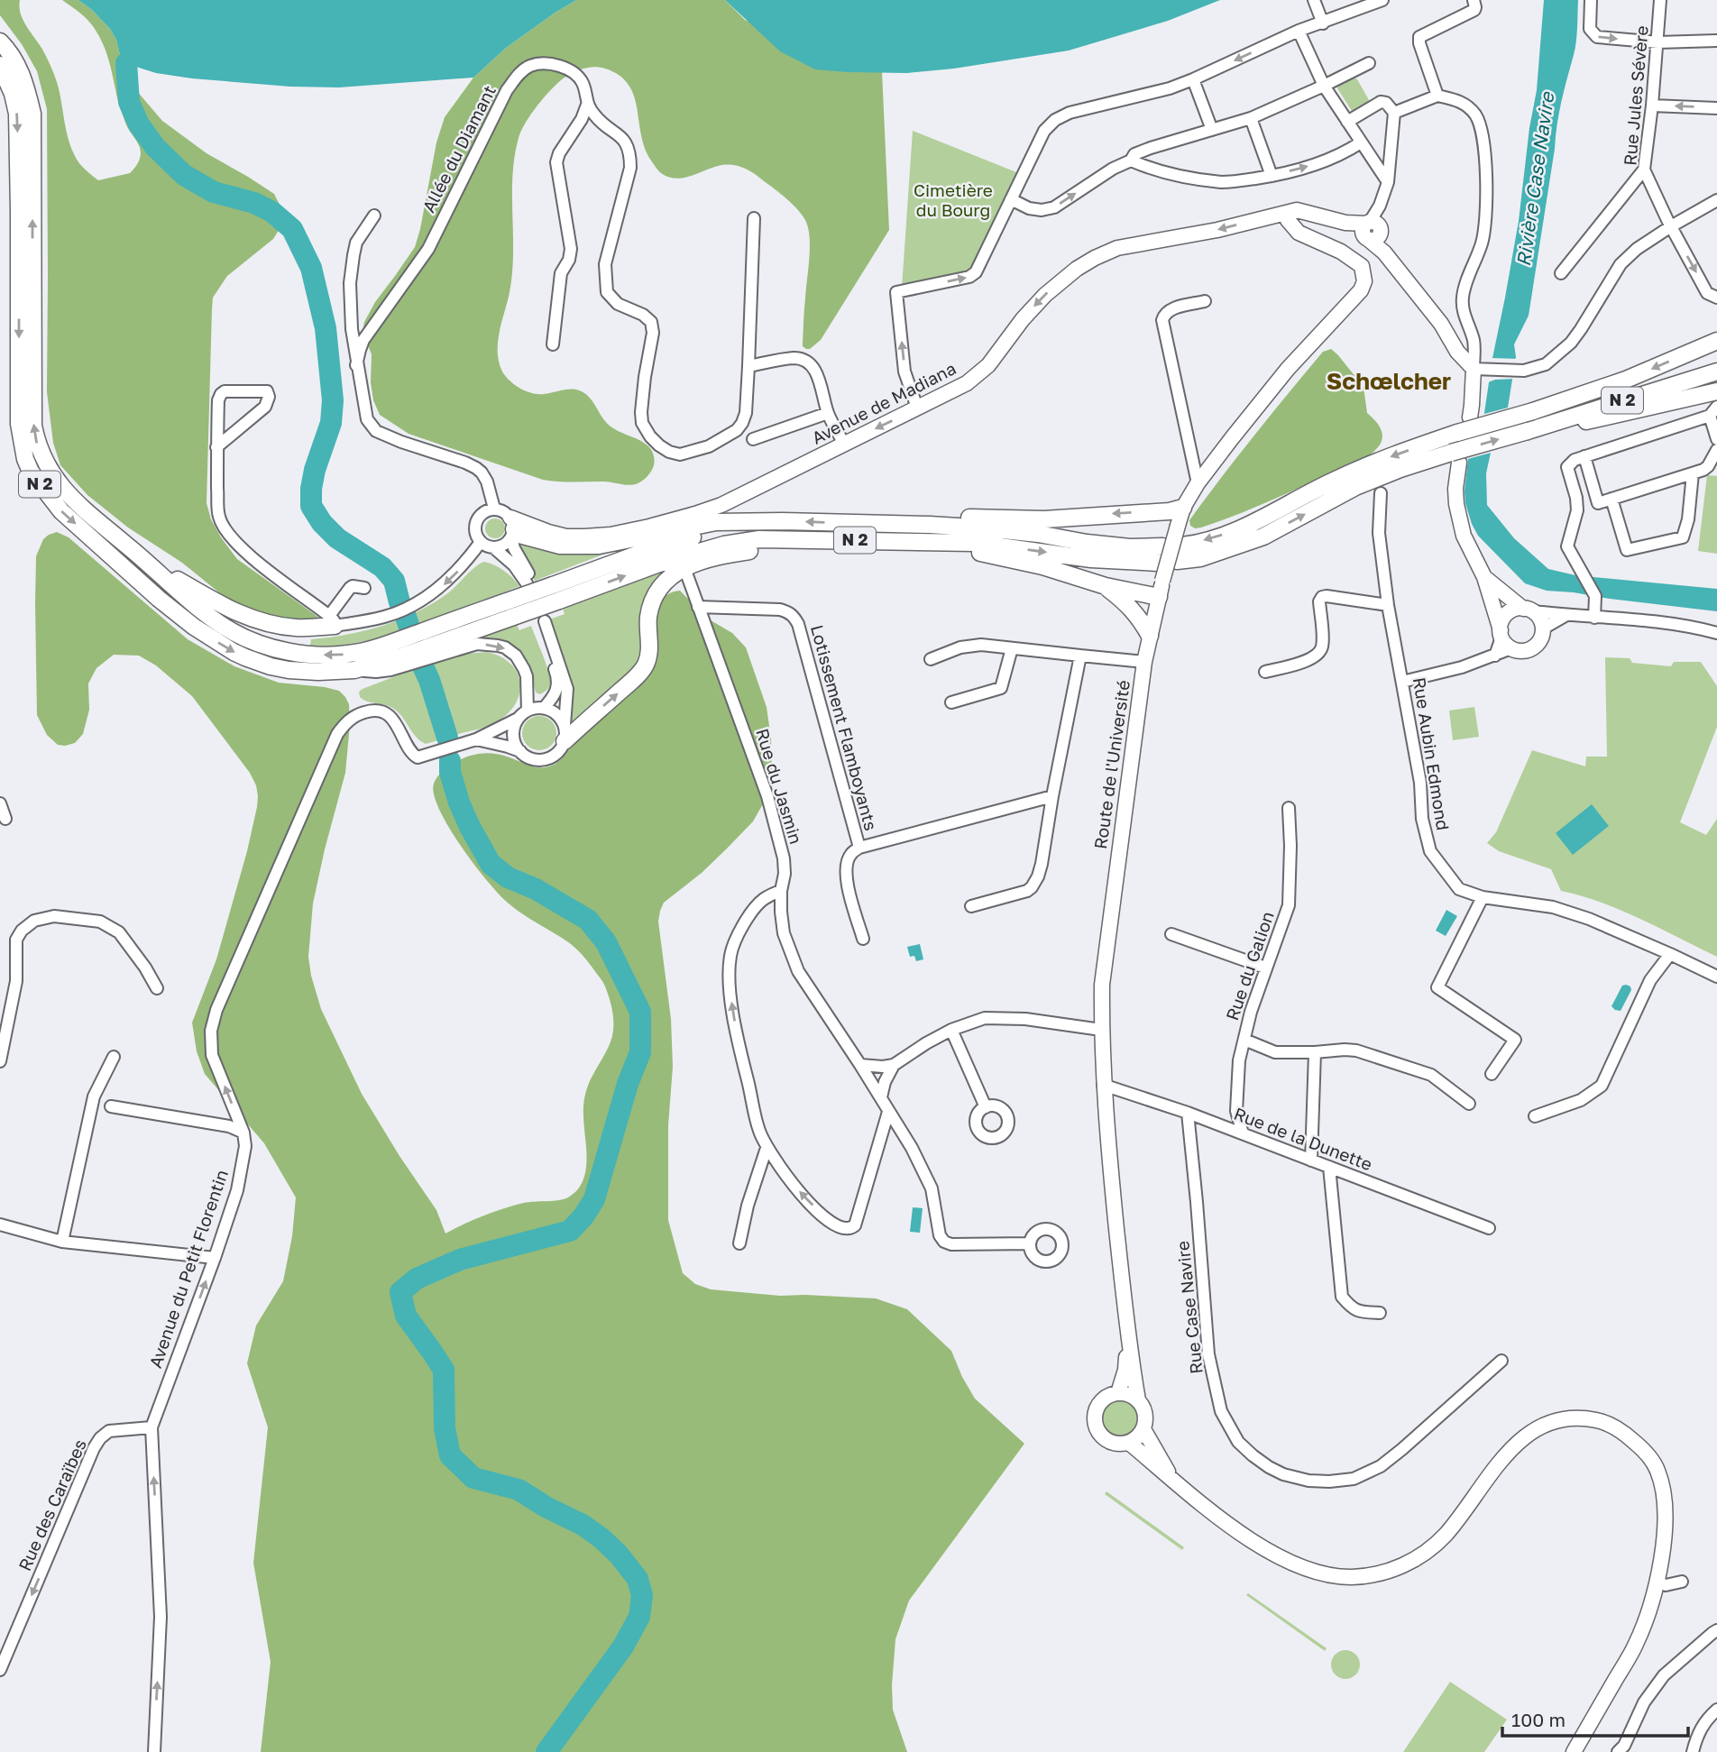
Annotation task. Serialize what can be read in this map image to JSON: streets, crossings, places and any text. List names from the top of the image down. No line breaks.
{"streets":{"main road":["N 2","Avenue de Madiana","Route de l'Université"],"street":["Rue Jules Sévère","Allée du Diamant","Lotissement Flamboyants","Rue Aubin Edmond","Rue du Jasmin","Rue du Galion","Rue de la Dunette","Avenue du Petit Florentin","Rue Case Navire","Rue des Caraïbes"]},"crossings":[["Avenue de Madiana","Route de l'Université"],["Lotissement Flamboyants","Rue du Jasmin"],["Route de l'Université","Rue de la Dunette"],["Rue du Galion","Rue de la Dunette"],["Rue de la Dunette","Rue Case Navire"],["Avenue du Petit Florentin","Rue des Caraïbes"]],"one_way":["Avenue de Madiana","Avenue du Petit Florentin","Rue des Caraïbes"],"districts":["Schœlcher"],"water":["Rivière Case Navire"],"parks":["Cimetière du Bourg"],"scale_bar":"100 m"}
